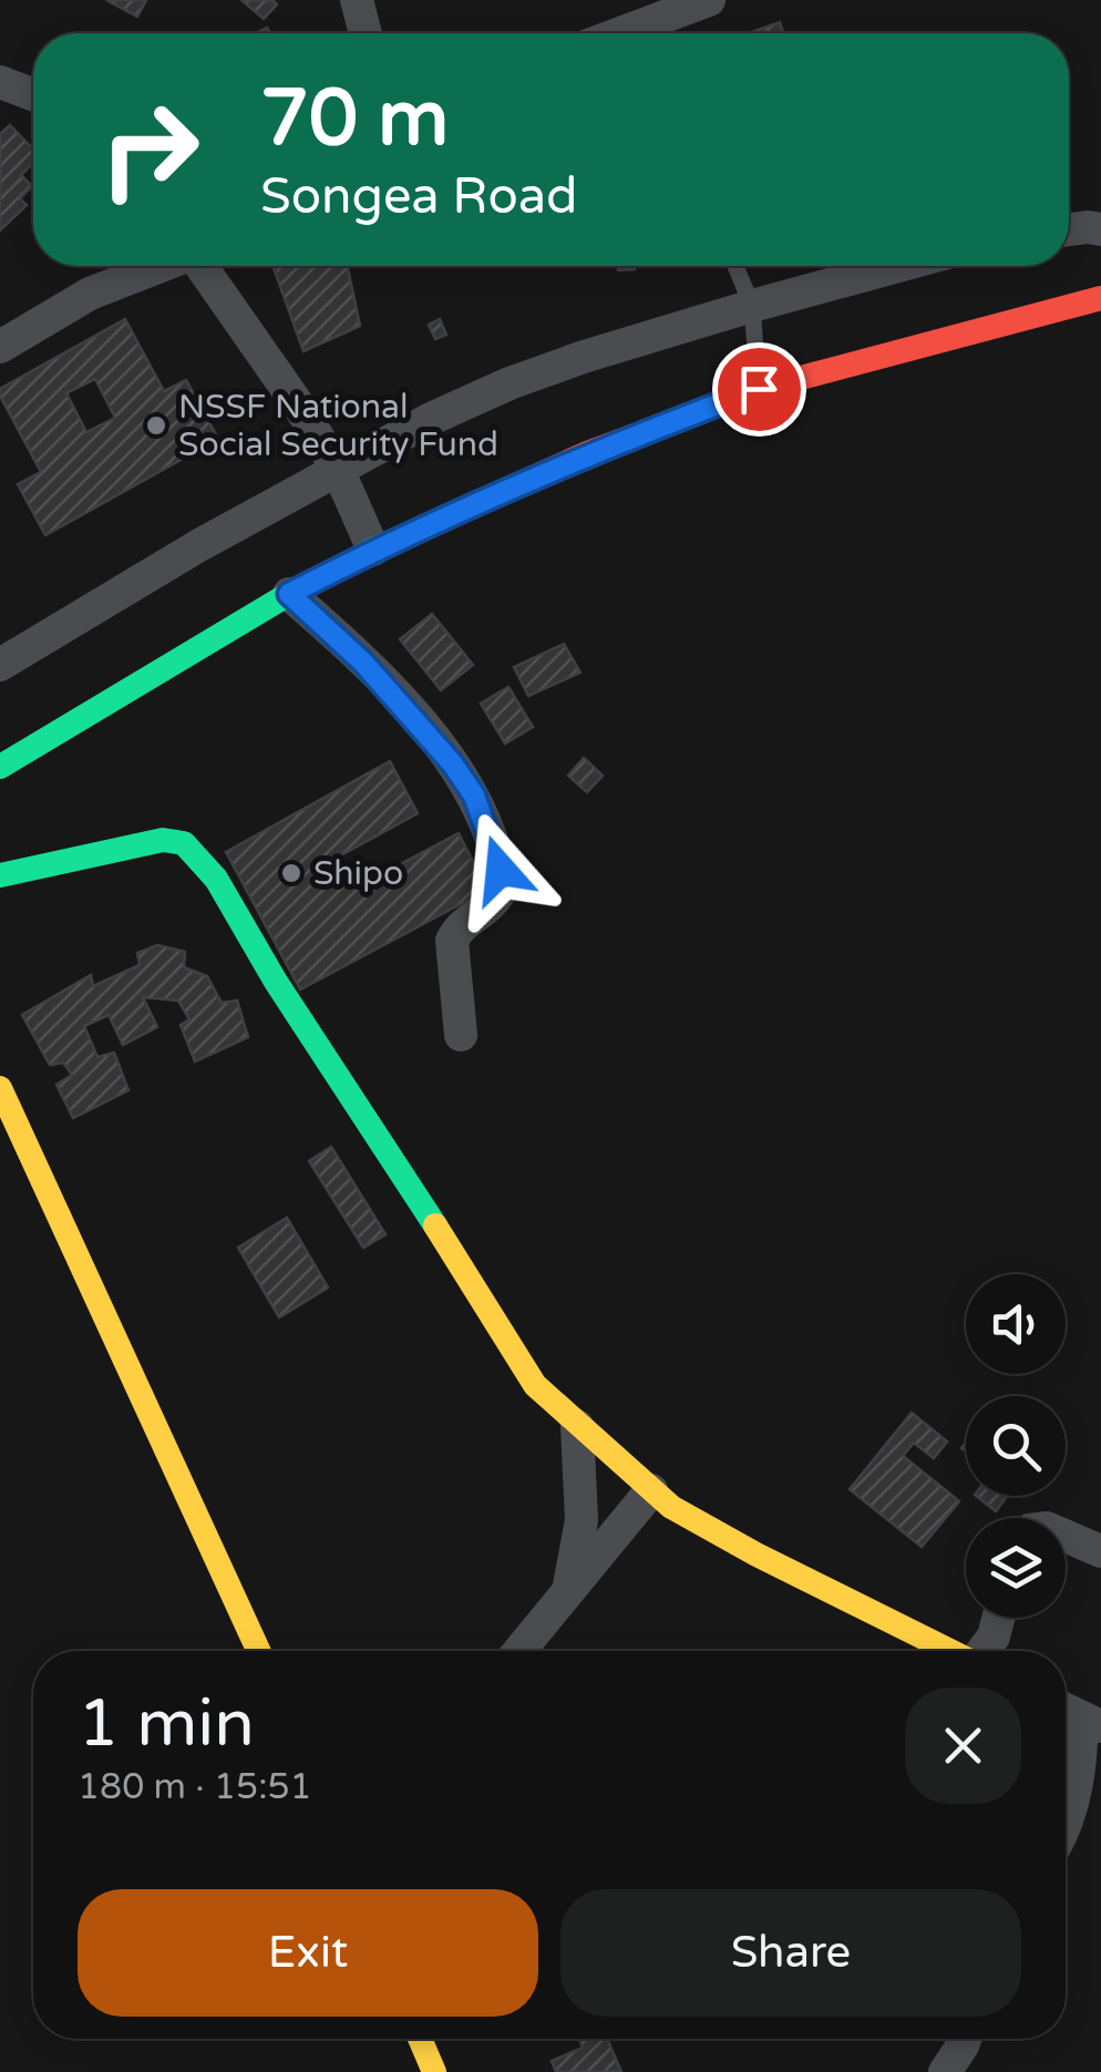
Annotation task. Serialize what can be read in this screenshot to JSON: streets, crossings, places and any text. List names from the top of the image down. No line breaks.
{"places":["NSSF National Social Security Fund","Shipo"],"page":{"turn":["70 m","Songea Road"],"heading":["1 min","180 m · 15:51"],"buttons":["Exit","Share"]}}
